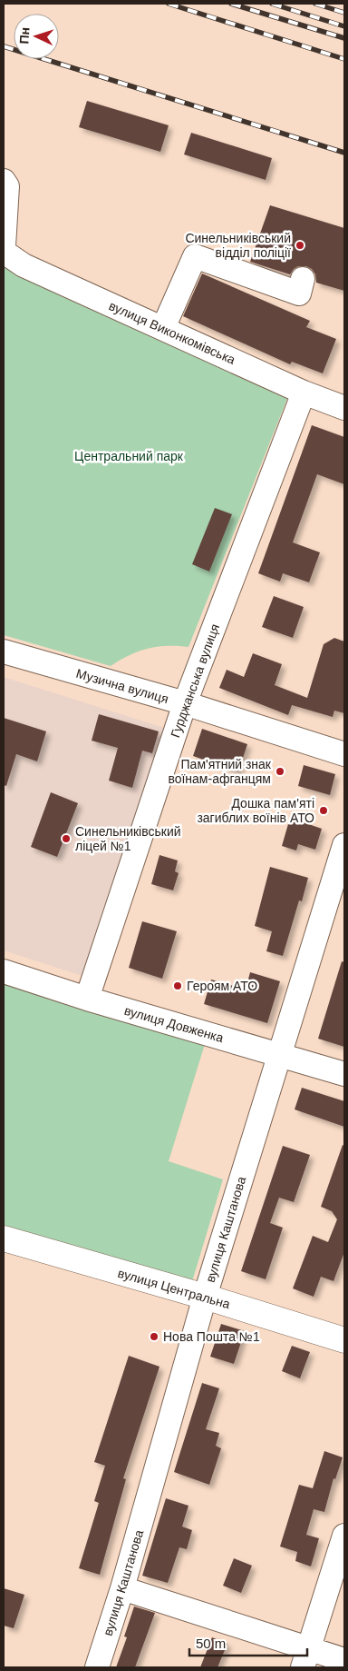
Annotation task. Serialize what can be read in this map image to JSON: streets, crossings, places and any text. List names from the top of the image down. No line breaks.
{"streets":{"main road":["вулиця Центральна"],"street":["вулиця Виконкомівська","Гурджанська вулиця","Музична вулиця","вулиця Довженка","вулиця Каштанова"]},"crossings":[["вулиця Виконкомівська","Гурджанська вулиця"],["Гурджанська вулиця","Музична вулиця"],["Гурджанська вулиця","вулиця Довженка"],["вулиця Довженка","вулиця Каштанова"],["вулиця Каштанова","вулиця Центральна"]],"parks":["Центральний парк"],"places":["Синельниківський відділ поліції","Пам'ятний знак воїнам-афганцям","Дошка пам'яті загиблих воїнів АТО","Синельниківський ліцей №1","Героям АТО","Нова Пошта №1"],"scale_bar":"50 m","north":"left"}
